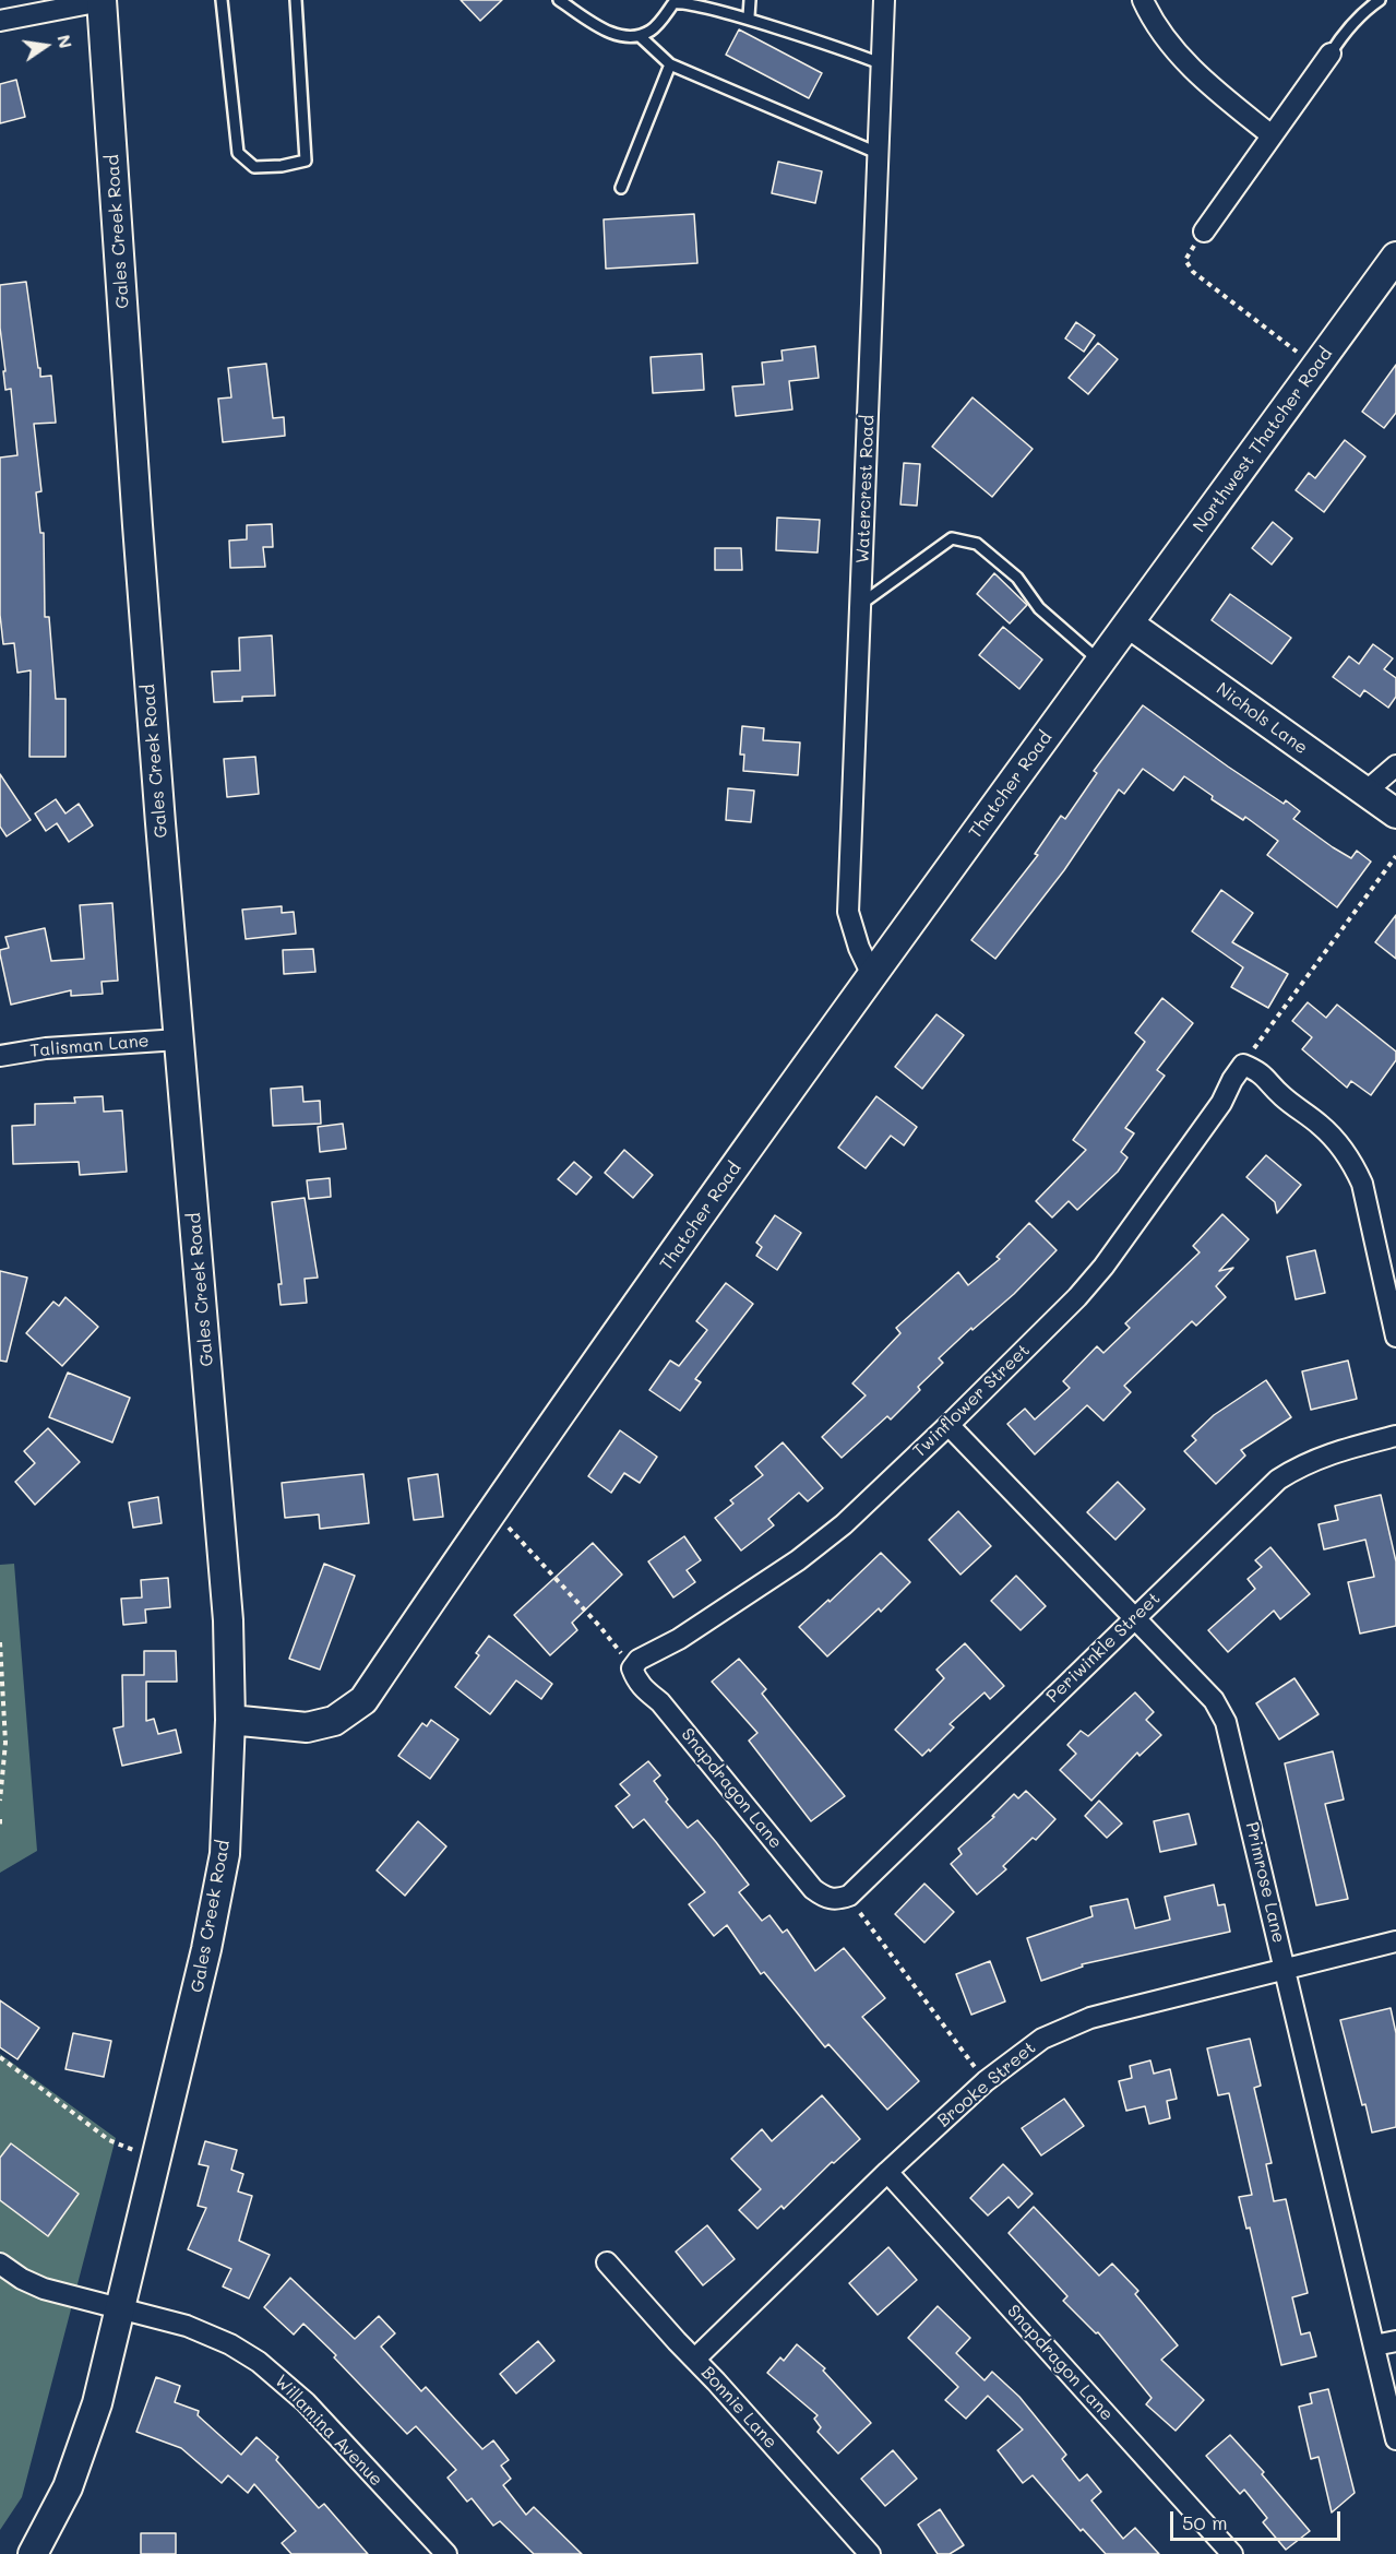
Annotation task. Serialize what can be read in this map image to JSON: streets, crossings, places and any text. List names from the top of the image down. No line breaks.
{"streets":{"main road":["Gales Creek Road","Northwest Thatcher Road","Nichols Lane","Thatcher Road"],"street":["Watercrest Road","Talisman Lane","Twinflower Street","Periwinkle Street","Snapdragon Lane","Primrose Lane","Brooke Street","Bonnie Lane","Willamina Avenue"]},"crossings":[["Gales Creek Road","Thatcher Road"],["Gales Creek Road","Talisman Lane"],["Gales Creek Road","Willamina Avenue"],["Northwest Thatcher Road","Nichols Lane"],["Northwest Thatcher Road","Thatcher Road"],["Watercrest Road","Thatcher Road"],["Nichols Lane","Thatcher Road"],["Twinflower Street","Snapdragon Lane"],["Twinflower Street","Primrose Lane"],["Periwinkle Street","Snapdragon Lane"],["Periwinkle Street","Primrose Lane"],["Snapdragon Lane","Brooke Street"],["Primrose Lane","Brooke Street"],["Brooke Street","Bonnie Lane"]],"scale_bar":"50 m","north":"right"}
